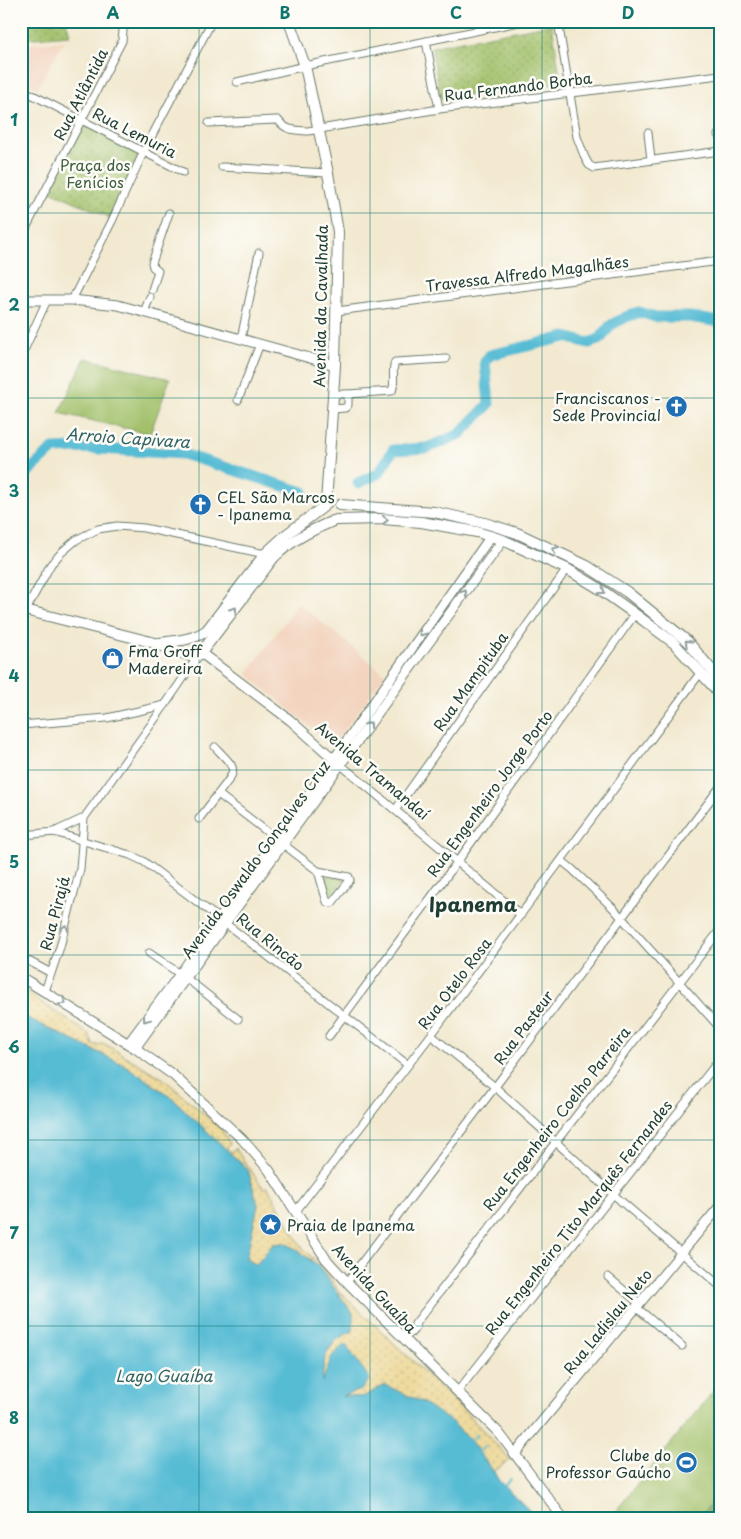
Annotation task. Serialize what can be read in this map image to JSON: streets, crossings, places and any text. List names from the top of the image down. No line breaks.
{"streets":{"main road":["Avenida da Cavalhada"],"street":["Rua Fernando Borba","Rua Atlântida","Rua Lemuria","Travessa Alfredo Magalhães","Rua Mampituba","Avenida Tramandaí","Rua Engenheiro Jorge Porto","Avenida Oswaldo Gonçalves Cruz","Rua Pirajá","Rua Rincão","Rua Otelo Rosa","Rua Pasteur","Rua Engenheiro Coelho Parreira","Rua Engenheiro Tito Marquês Fernandes","Avenida Guaíba","Rua Ladislau Neto"]},"crossings":[["Rua Fernando Borba","Avenida da Cavalhada"],["Rua Atlântida","Rua Lemuria"],["Travessa Alfredo Magalhães","Avenida da Cavalhada"],["Rua Mampituba","Avenida Tramandaí"],["Avenida Tramandaí","Rua Engenheiro Jorge Porto"],["Avenida Tramandaí","Avenida Oswaldo Gonçalves Cruz"],["Avenida Tramandaí","Rua Otelo Rosa"],["Rua Engenheiro Jorge Porto","Rua Rincão"],["Avenida Oswaldo Gonçalves Cruz","Rua Rincão"],["Avenida Oswaldo Gonçalves Cruz","Avenida Guaíba"],["Rua Pirajá","Rua Rincão"],["Rua Pirajá","Avenida Guaíba"],["Rua Rincão","Rua Otelo Rosa"],["Rua Otelo Rosa","Avenida Guaíba"],["Rua Pasteur","Avenida Guaíba"],["Rua Engenheiro Coelho Parreira","Avenida Guaíba"],["Rua Engenheiro Tito Marquês Fernandes","Avenida Guaíba"],["Avenida Guaíba","Rua Ladislau Neto"]],"one_way":["Rua Pirajá"],"districts":["Ipanema"],"water":["Arroio Capivara","Lago Guaíba"],"parks":["Praça dos Fenícios"],"places":{"church":["Franciscanos - Sede Provincial","CEL São Marcos - Ipanema"],"shop":["Fma Groff Madereira"],"place":["Praia de Ipanema"],"sports":["Clube do Professor Gaúcho"]},"grid":{"columns":["A","B","C","D"],"rows":["1","2","3","4","5","6","7","8"]}}
